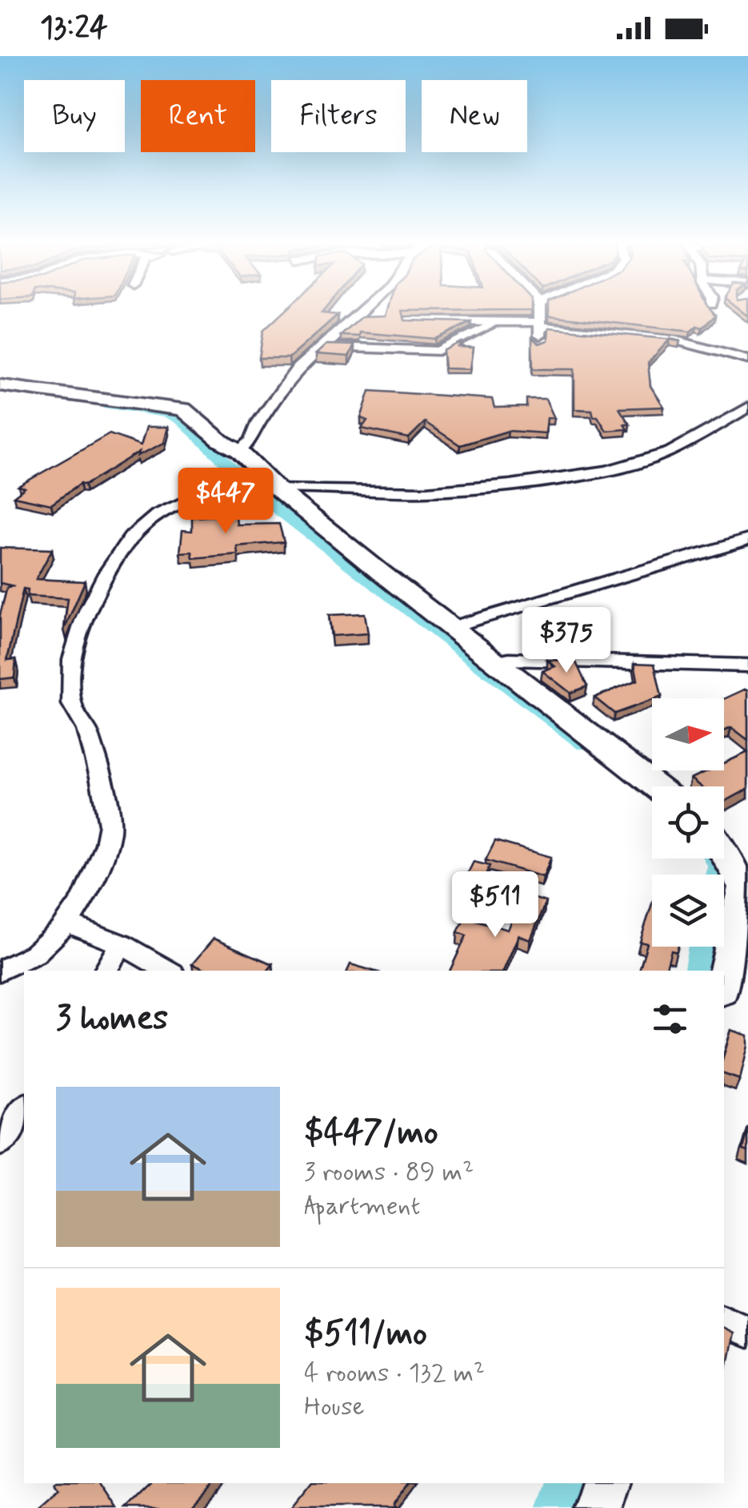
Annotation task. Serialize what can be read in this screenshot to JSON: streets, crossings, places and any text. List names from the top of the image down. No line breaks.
{"north":"right","page":{"status":"13:24","chip":["Buy","Rent","Filters","New"],"price":["$447","$375","$511"],"heading":"3 homes","list":[{"name":"$447/mo","note":"3 rooms · 89 m² · Apartment"},{"name":"$511/mo","note":"4 rooms · 132 m² · House"}]}}
